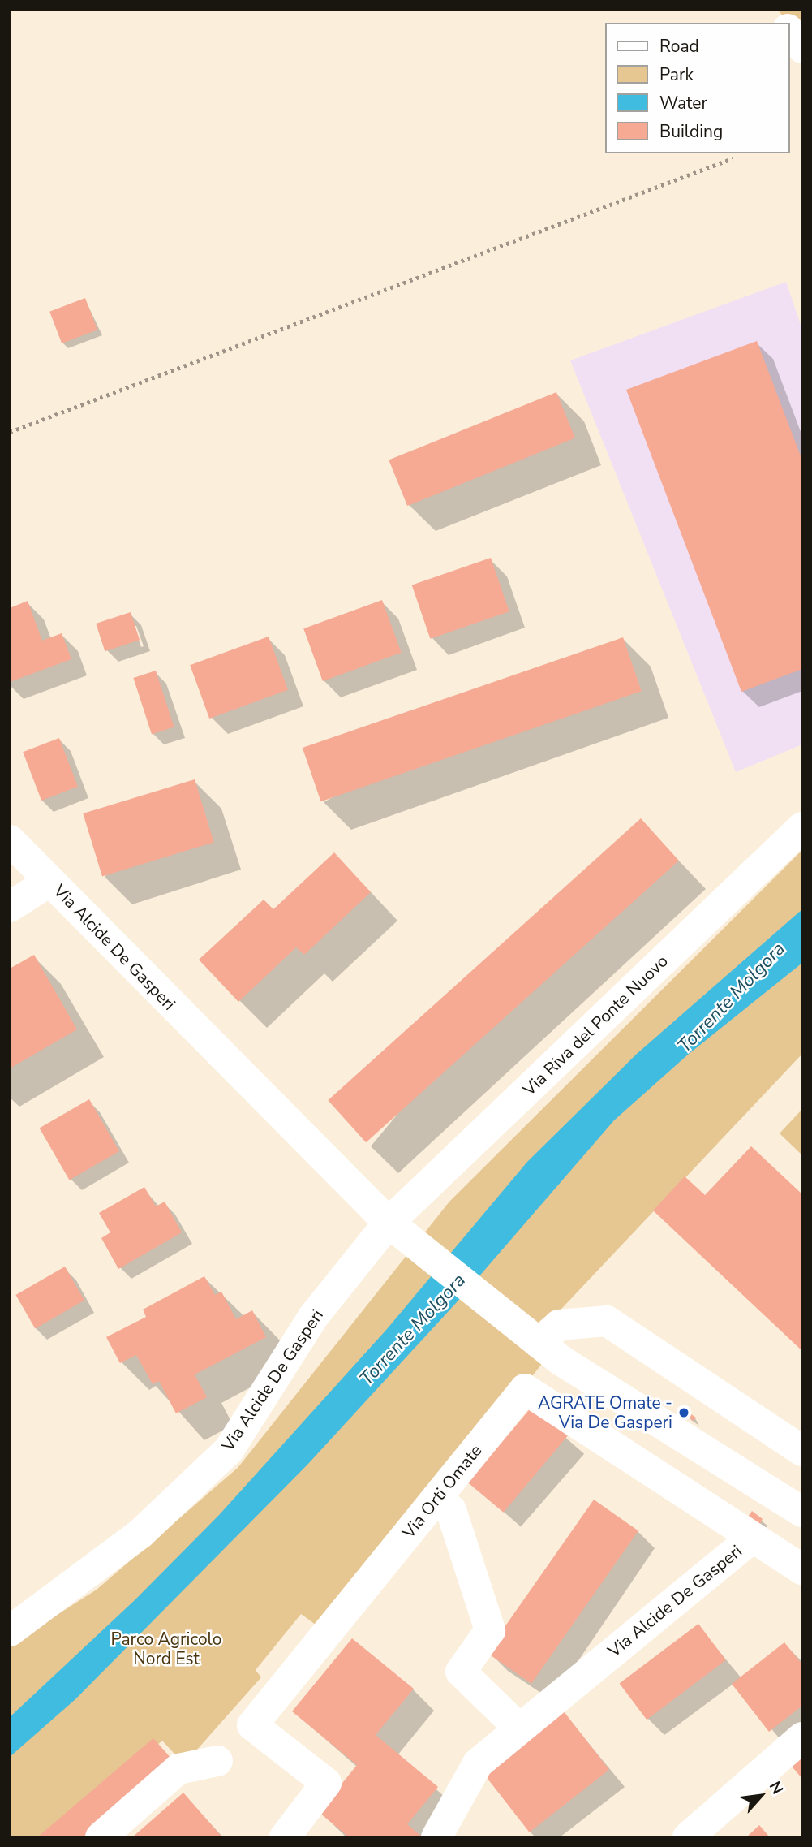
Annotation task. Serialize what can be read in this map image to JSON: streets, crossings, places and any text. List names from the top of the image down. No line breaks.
{"streets":{"street":["Via Alcide De Gasperi","Via Riva del Ponte Nuovo","Via Orti Omate"]},"crossings":[["Via Alcide De Gasperi","Via Riva del Ponte Nuovo"],["Via Alcide De Gasperi","Via Orti Omate"]],"water":["Torrente Molgora"],"parks":["Parco Agricolo Nord Est"],"places":["AGRATE Omate - Via De Gasperi"],"legend":["Road","Park","Water","Building"],"north":"top right"}
